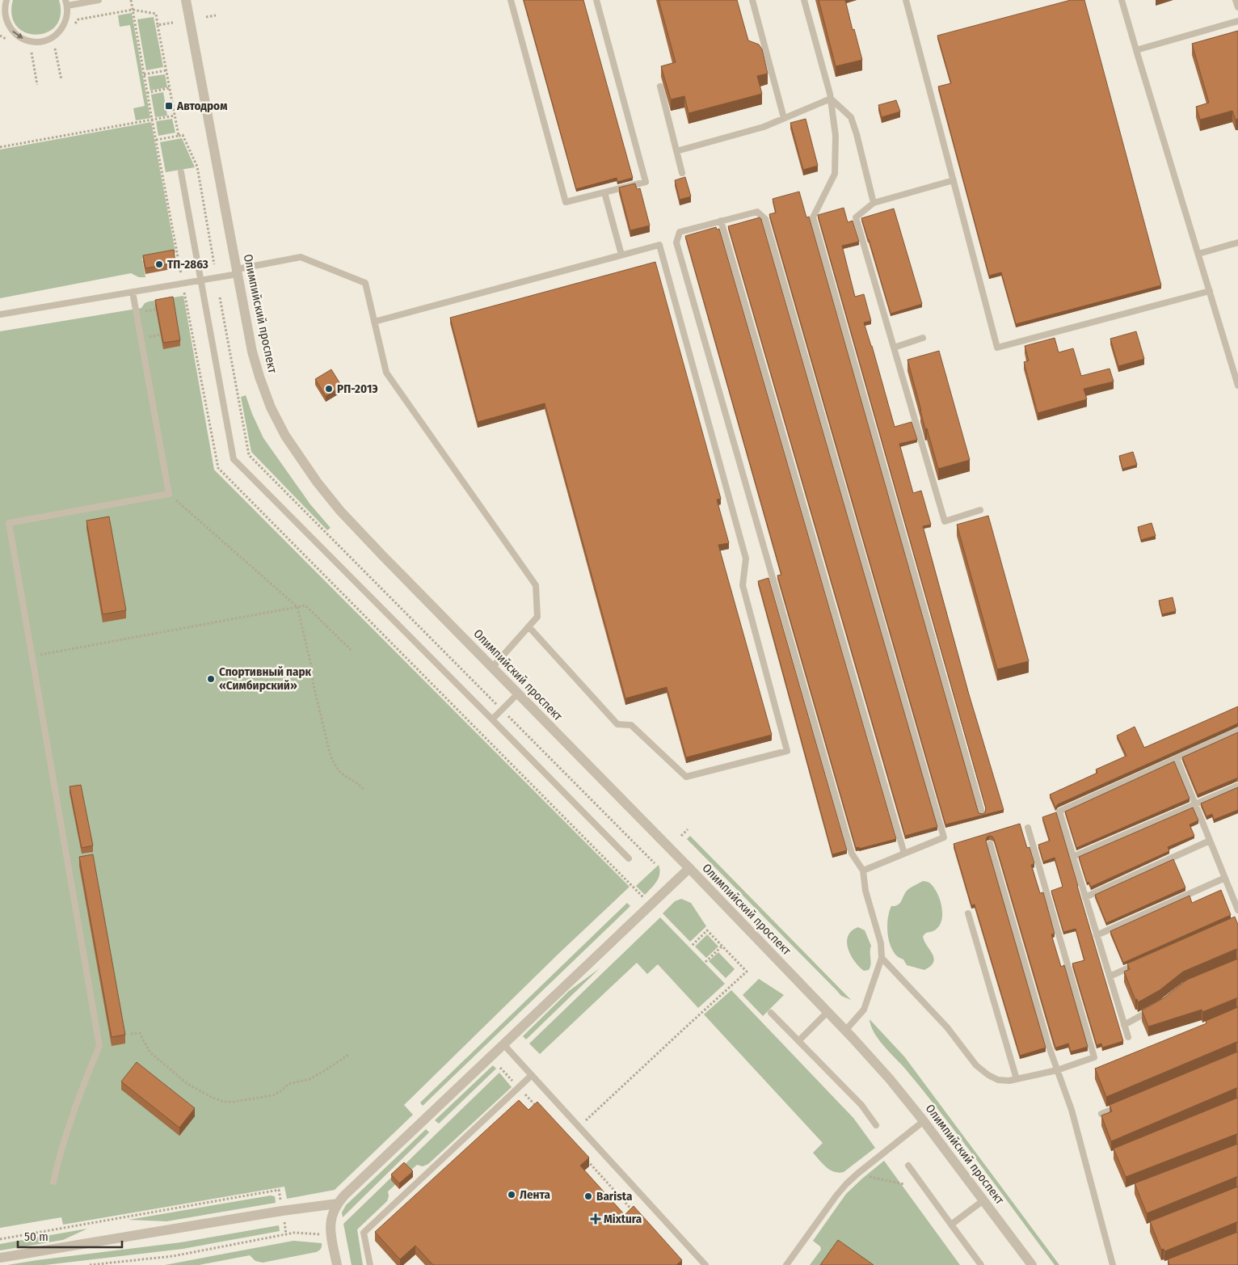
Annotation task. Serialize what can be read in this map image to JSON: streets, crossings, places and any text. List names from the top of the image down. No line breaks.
{"streets":{"street":["Олимпийский проспект"]},"places":{"transit":["Автодром"],"other":["ТП-2863","РП-201Э","Спортивный парк «Симбирский»","Лента","Barista"],"health":["Mixtura"]},"scale_bar":"50 m"}
